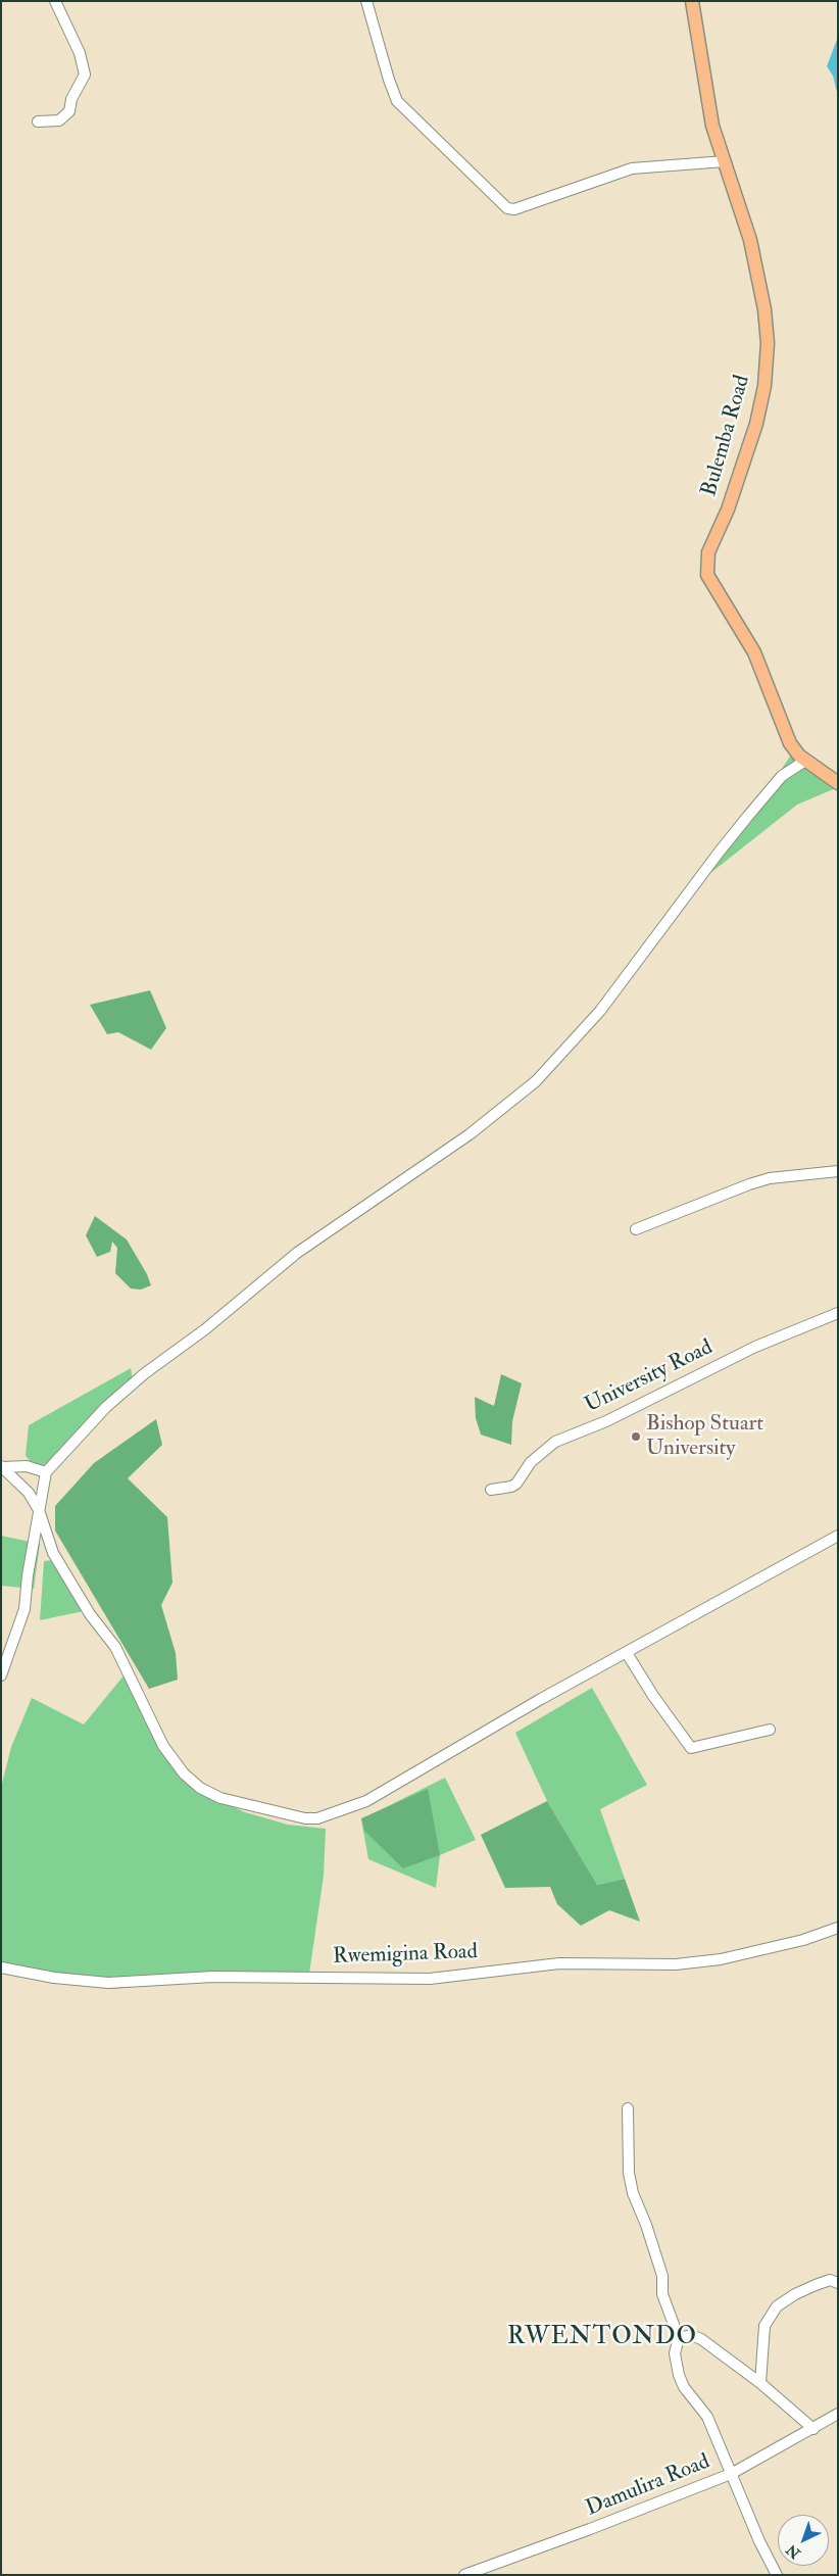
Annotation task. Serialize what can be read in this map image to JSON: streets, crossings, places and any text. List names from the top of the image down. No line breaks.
{"streets":{"main road":["Bulemba Road"],"street":["University Road","Rwemigina Road","Damulira Road"]},"districts":["RWENTONDO"],"places":["Bishop Stuart University"],"north":"bottom left"}
